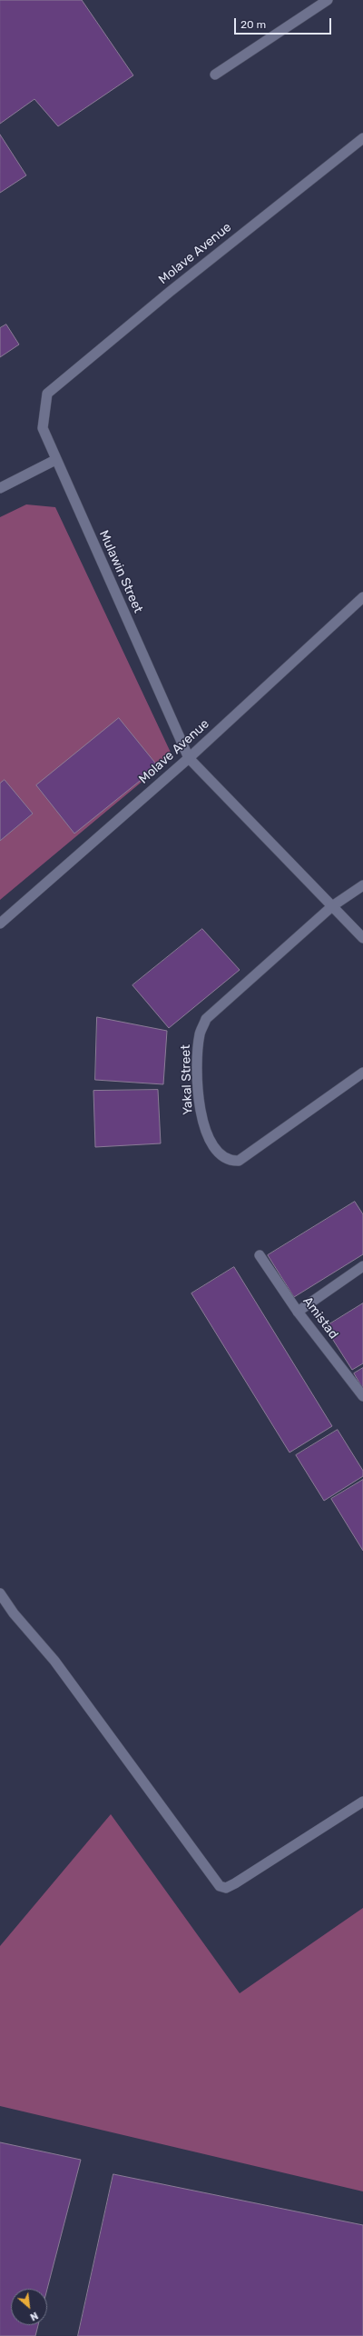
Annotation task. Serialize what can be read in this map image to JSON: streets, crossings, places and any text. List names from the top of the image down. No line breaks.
{"streets":{"street":["Molave Avenue","Mulawin Street","Yakal Street","Amistad"]},"crossings":[["Molave Avenue","Mulawin Street"]],"scale_bar":"20 m","north":"bottom right"}
